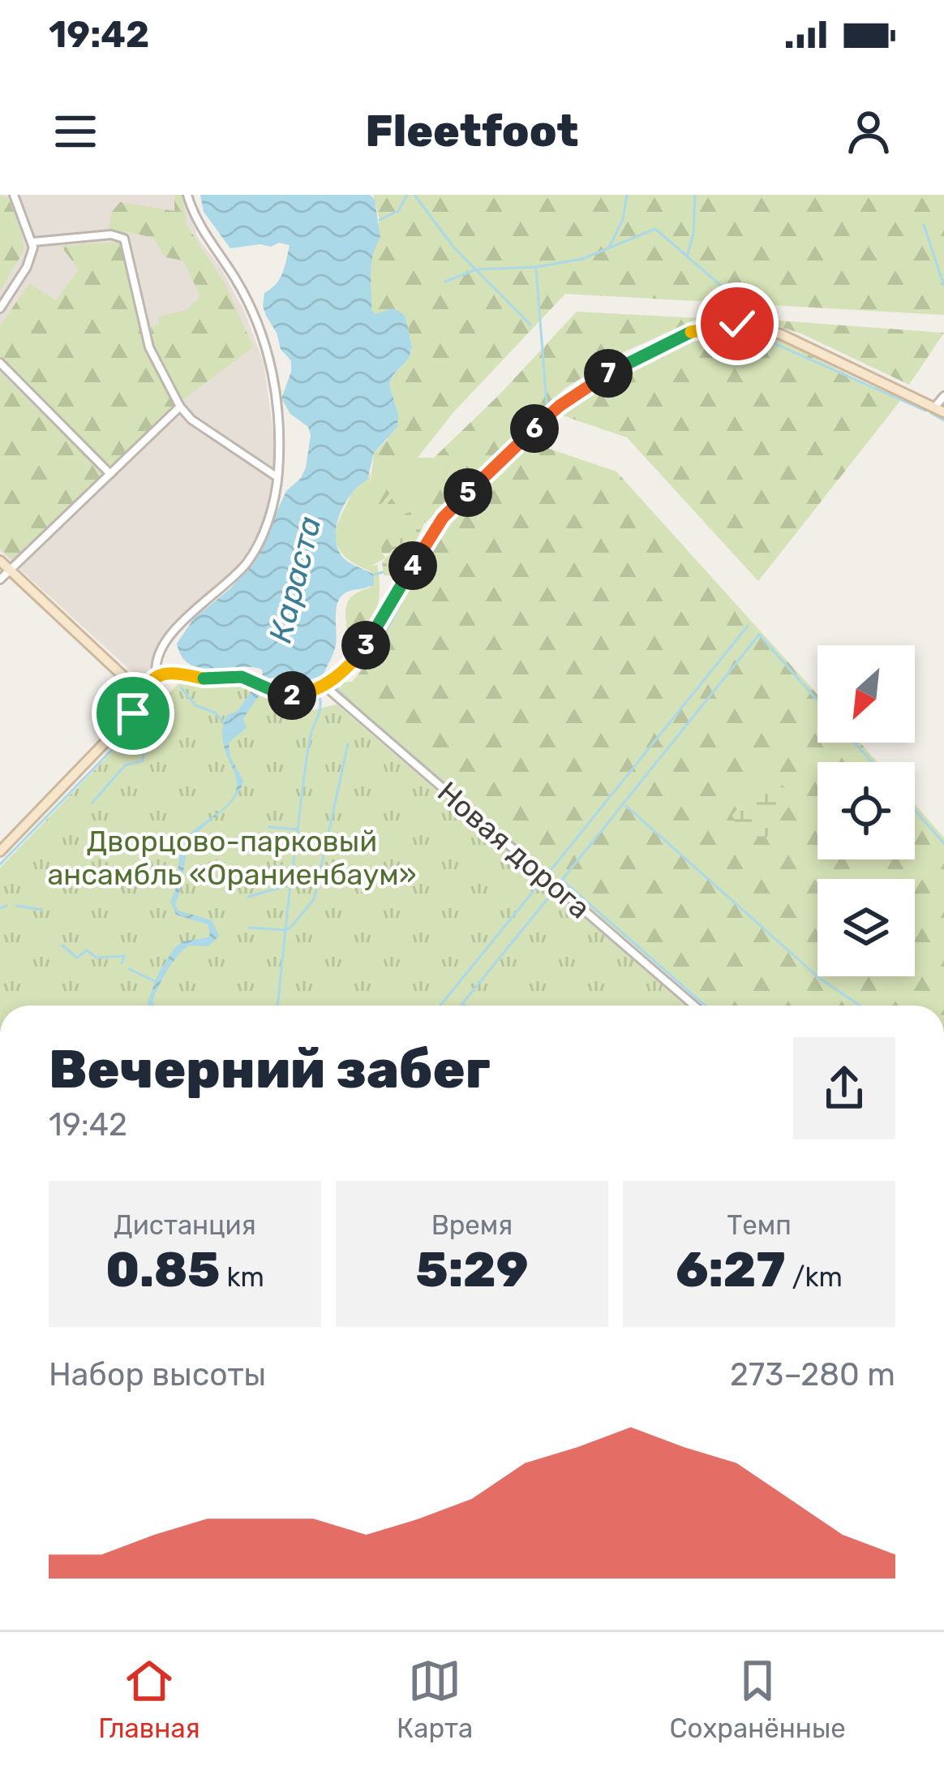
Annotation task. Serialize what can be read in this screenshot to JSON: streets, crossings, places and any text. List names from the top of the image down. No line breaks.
{"streets":{"street":["Новая дорога"]},"water":["Караста"],"parks":["Дворцово-парковый ансамбль «Ораниенбаум»"],"north":"bottom left","page":{"status":"19:42","header":"Fleetfoot","pins":["7","6","5","4","3","2"],"heading":["Вечерний забег","19:42"],"stats":[["Дистанция","0.85 km"],["Время","5:29"],["Темп","6:27 /km"]],"chart":["Набор высоты","273–280 m"],"tabs":["Главная","Карта","Сохранённые"]}}
